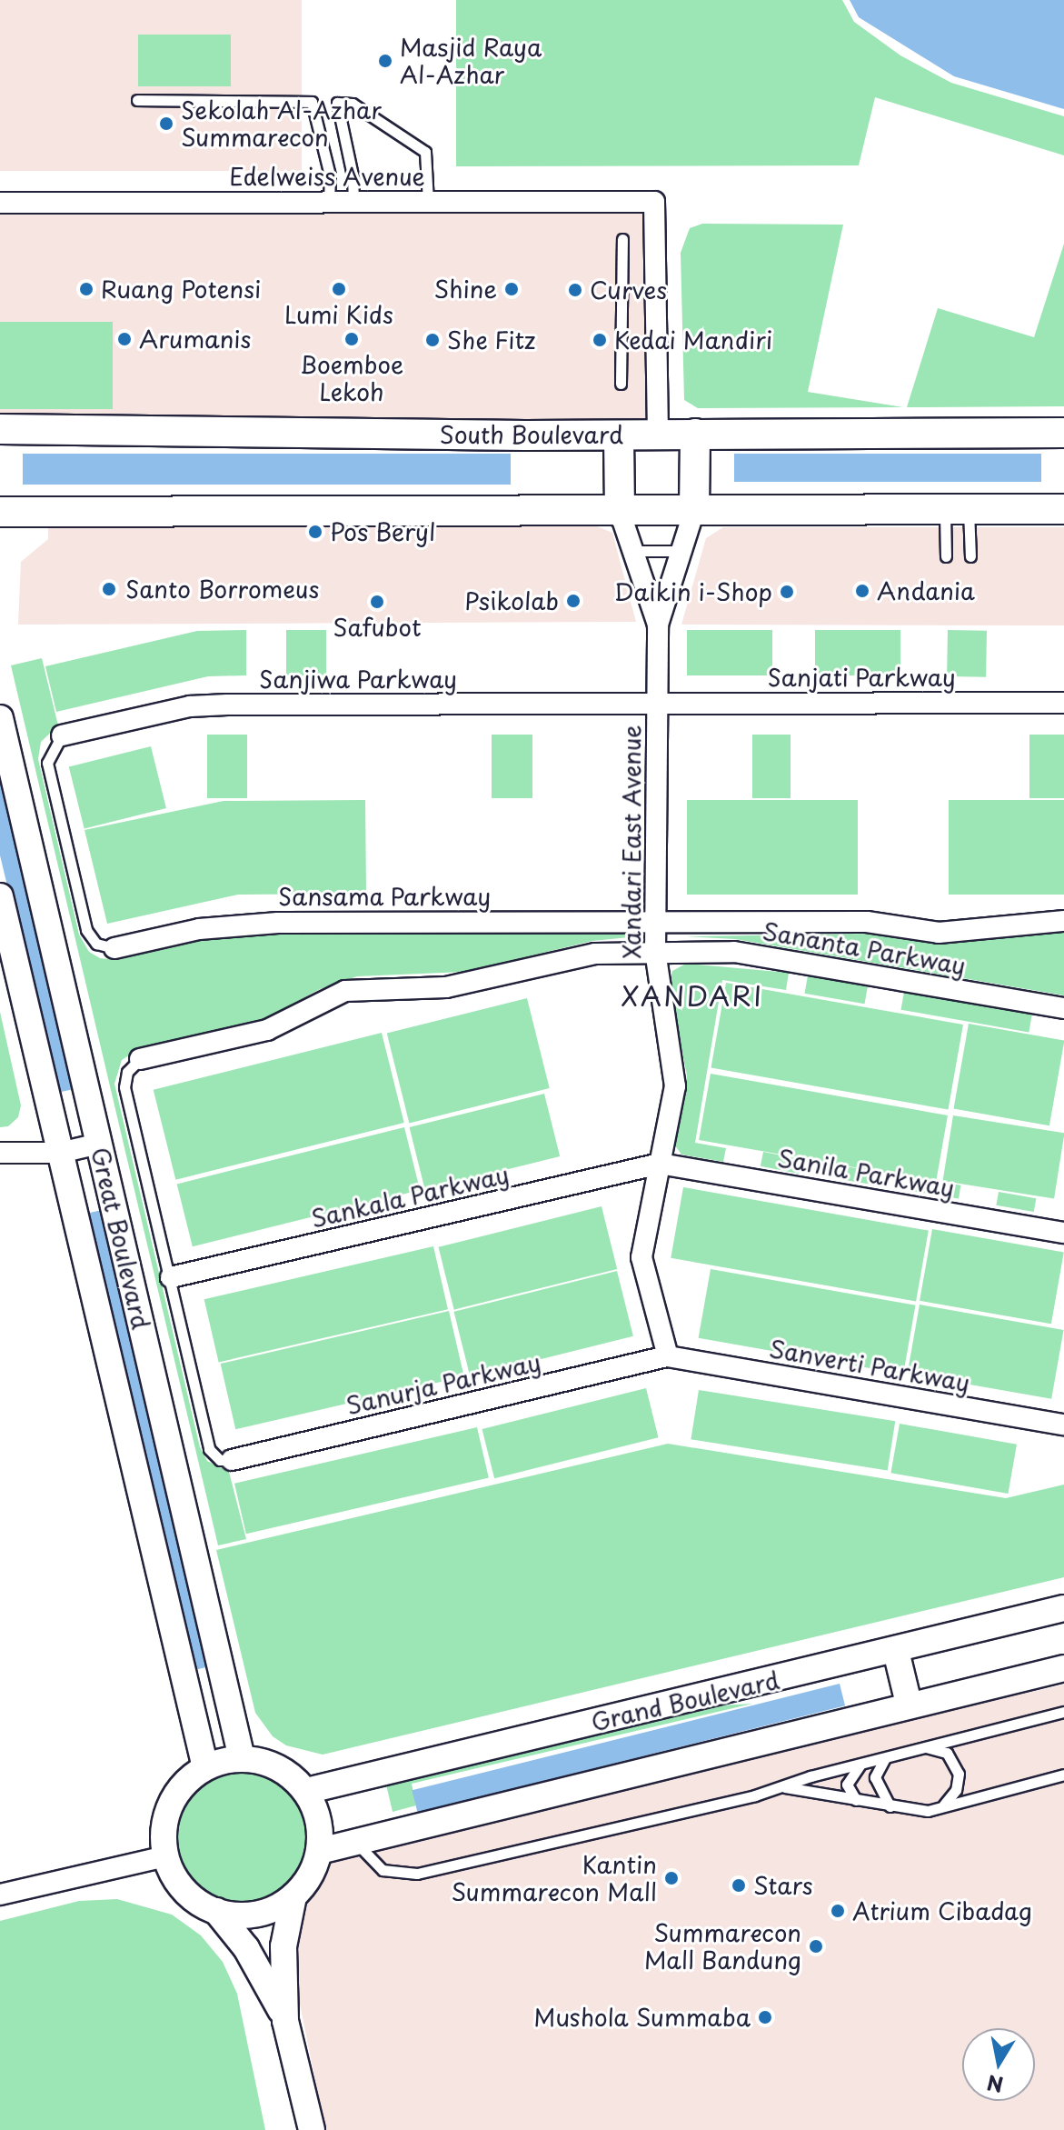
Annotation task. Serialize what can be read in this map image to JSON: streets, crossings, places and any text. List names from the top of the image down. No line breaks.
{"streets":{"main road":["South Boulevard"],"street":["Edelweiss Avenue","Sanjati Parkway","Sanjiwa Parkway","Xandari East Avenue","Sansama Parkway","Sananta Parkway","Sanila Parkway","Sankala Parkway","Great Boulevard","Sanverti Parkway","Sanurja Parkway","Grand Boulevard"]},"crossings":[["Edelweiss Avenue","South Boulevard"],["Sanjati Parkway","Sanjiwa Parkway"],["Sanjati Parkway","Xandari East Avenue"],["Sanjiwa Parkway","Xandari East Avenue"],["Xandari East Avenue","Sansama Parkway"],["Xandari East Avenue","Sananta Parkway"],["Xandari East Avenue","Sanila Parkway"],["Xandari East Avenue","Sankala Parkway"],["Xandari East Avenue","Sanverti Parkway"],["Xandari East Avenue","Sanurja Parkway"],["Sansama Parkway","Sananta Parkway"],["Sanila Parkway","Sankala Parkway"],["Great Boulevard","Grand Boulevard"],["Sanverti Parkway","Sanurja Parkway"]],"districts":["XANDARI"],"places":["Masjid Raya Al-Azhar","Sekolah Al-Azhar Summarecon","Ruang Potensi","Lumi Kids","Shine","Curves","Arumanis","Boemboe Lekoh","She Fitz","Kedai Mandiri","Pos Beryl","Santo Borromeus","Andania","Daikin i-Shop","Psikolab","Safubot","Kantin Summarecon Mall","Stars","Atrium Cibadag","Summarecon Mall Bandung","Mushola Summaba"],"north":"bottom"}
